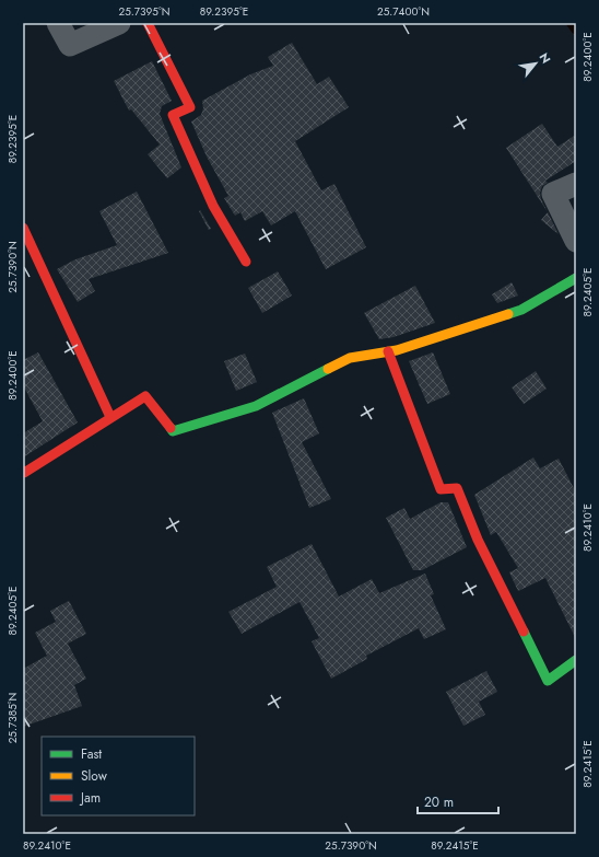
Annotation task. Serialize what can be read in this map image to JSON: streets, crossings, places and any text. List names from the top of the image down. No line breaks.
{"legend":["Fast","Slow","Jam"],"scale_bar":"20 m","north":"top right","coordinates":["25.7395°N","89.2395°E","25.7400°N","89.2400°E","25.7390°N","89.2405°E","89.2410°E","25.7385°N","89.2415°E"]}
